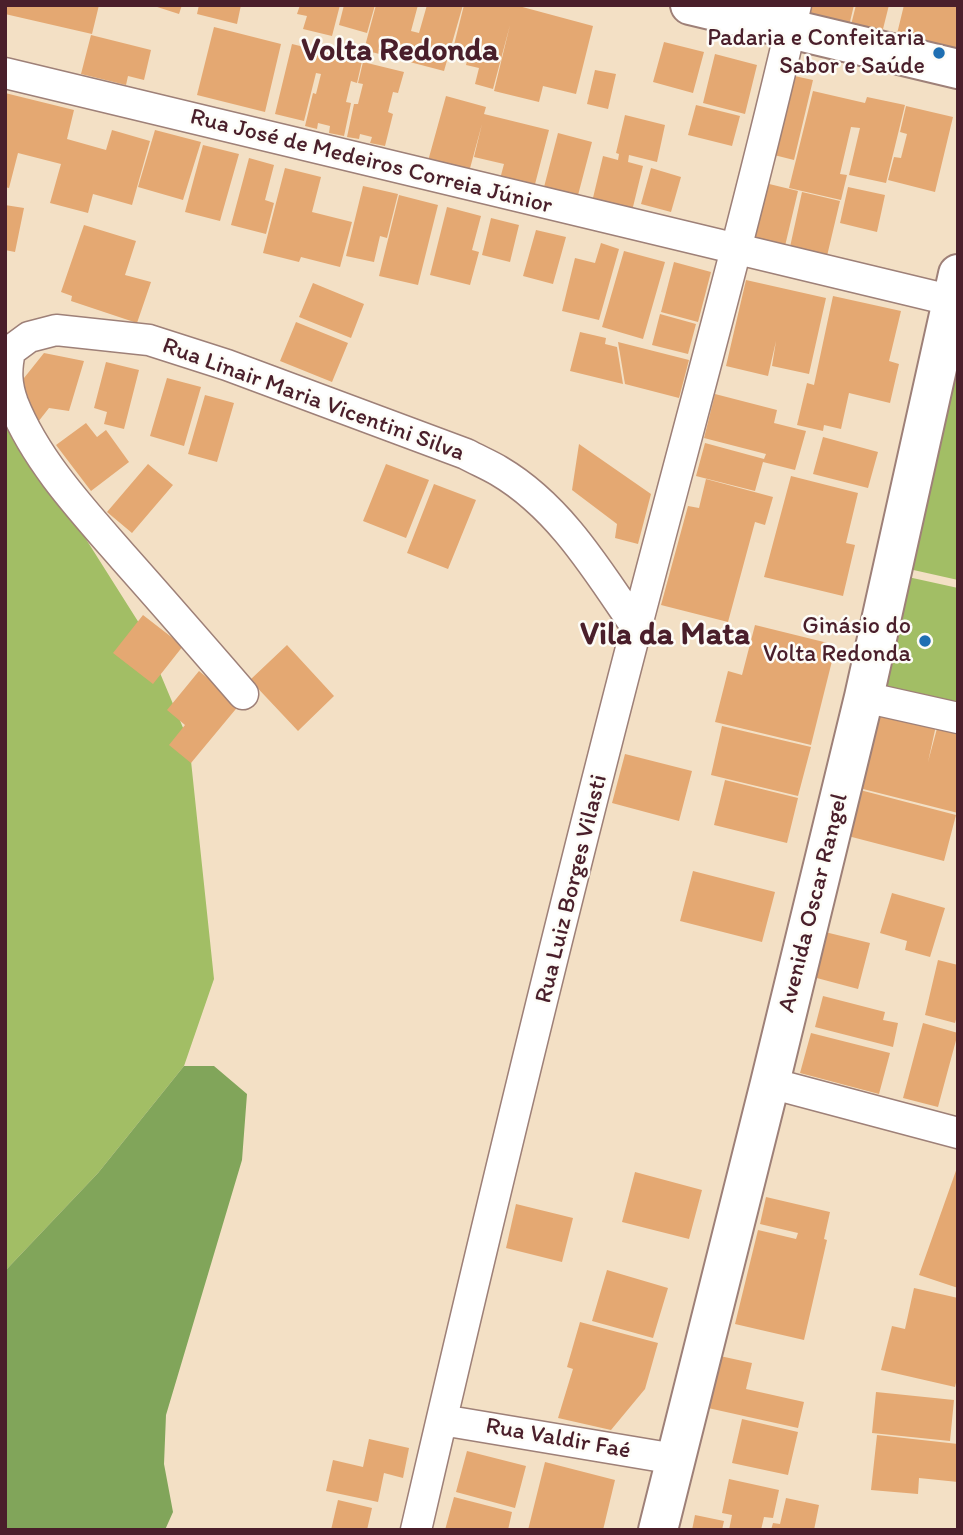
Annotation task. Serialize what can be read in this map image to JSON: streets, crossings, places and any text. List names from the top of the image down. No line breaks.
{"streets":{"main road":["Avenida Oscar Rangel"],"street":["Rua José de Medeiros Correia Júnior","Rua Linair Maria Vicentini Silva","Rua Luiz Borges Vilasti","Rua Valdir Faé"]},"crossings":[["Rua José de Medeiros Correia Júnior","Rua Luiz Borges Vilasti"],["Rua José de Medeiros Correia Júnior","Avenida Oscar Rangel"],["Rua Linair Maria Vicentini Silva","Rua Luiz Borges Vilasti"],["Rua Luiz Borges Vilasti","Rua Valdir Faé"],["Avenida Oscar Rangel","Rua Valdir Faé"]],"districts":["Volta Redonda","Vila da Mata"],"places":["Padaria e Confeitaria Sabor e Saúde","Ginásio do Volta Redonda"]}
